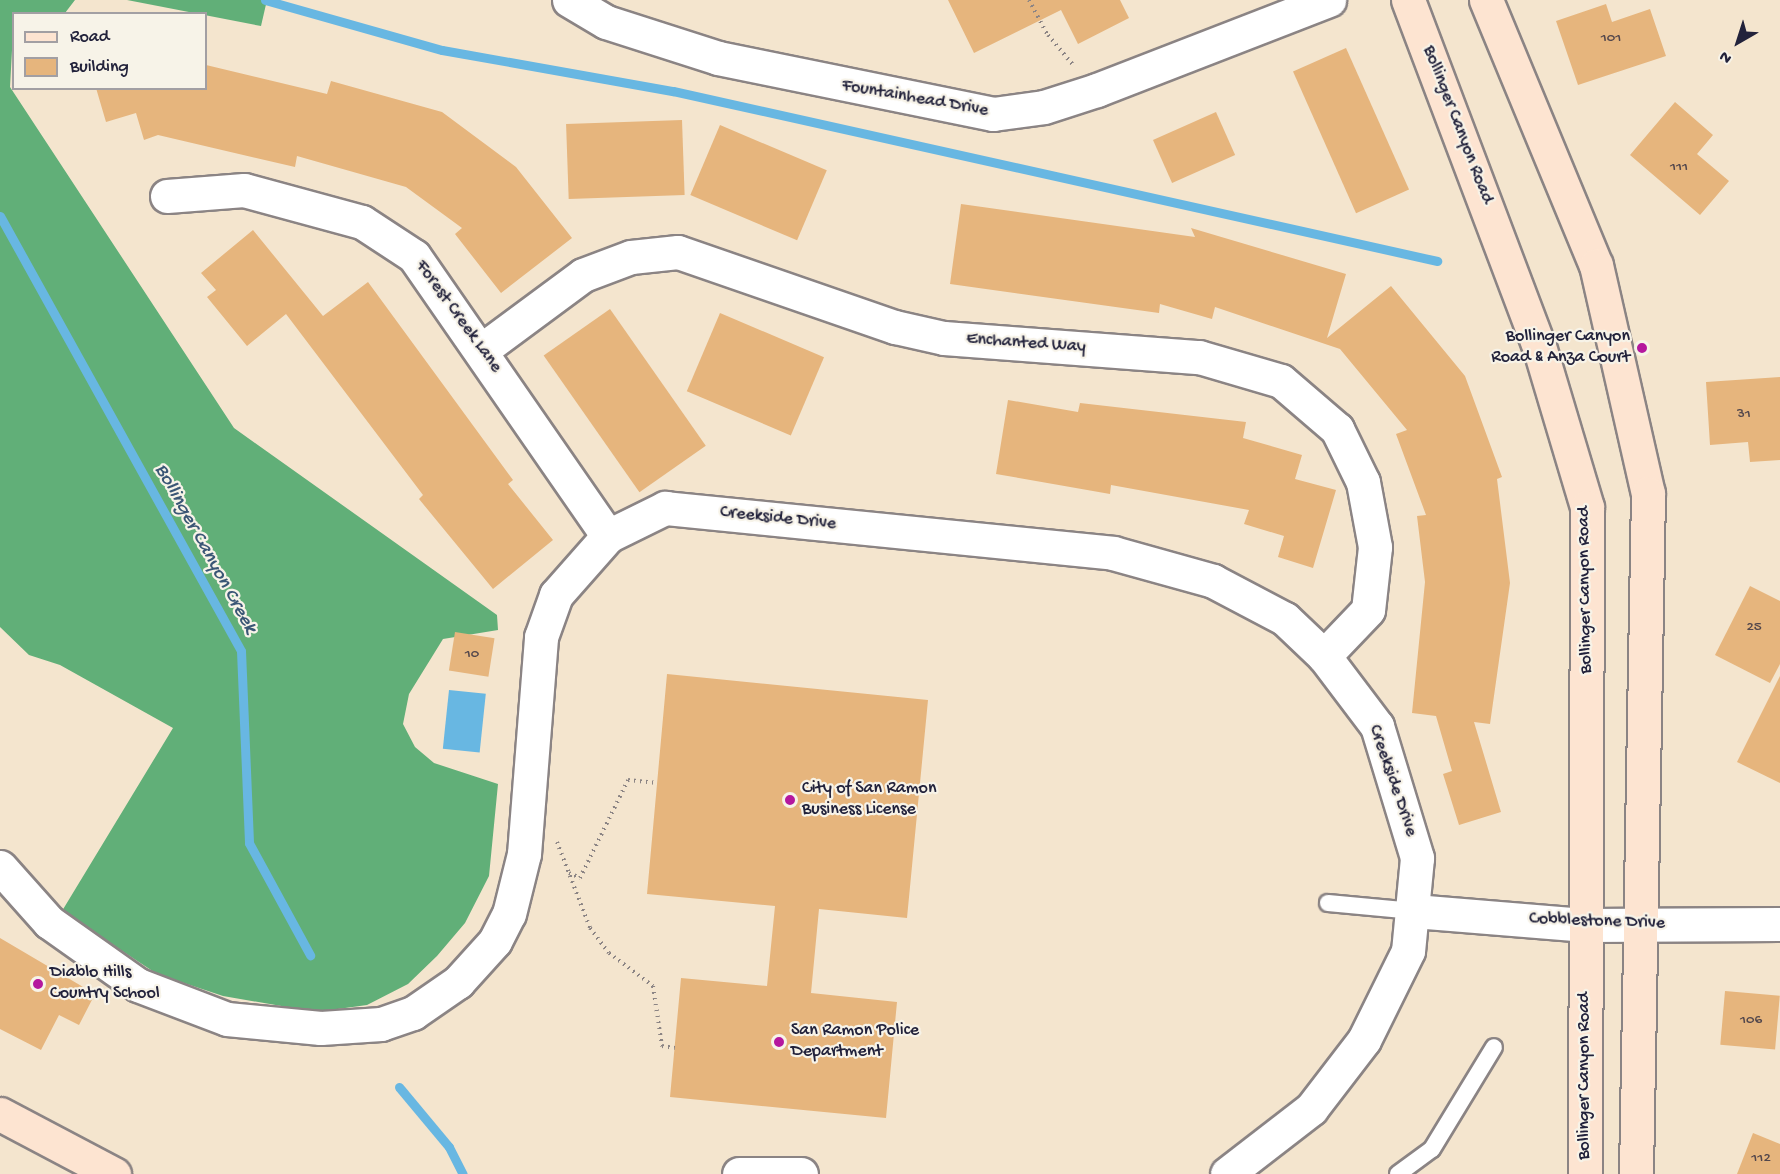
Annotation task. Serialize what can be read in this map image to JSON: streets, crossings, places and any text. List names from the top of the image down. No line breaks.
{"streets":{"main road":["Bollinger Canyon Road"],"street":["Fountainhead Drive","Forest Creek Lane","Enchanted Way","Creekside Drive","Cobblestone Drive"]},"crossings":[["Bollinger Canyon Road","Cobblestone Drive"],["Forest Creek Lane","Enchanted Way"],["Forest Creek Lane","Creekside Drive"],["Enchanted Way","Creekside Drive"],["Creekside Drive","Cobblestone Drive"]],"water":["Bollinger Canyon Creek"],"places":["Bollinger Canyon Road & Anza Court","City of San Ramon Business License","Diablo Hills Country School","San Ramon Police Department"],"house_numbers":["101","111","31","25","10","106","112"],"legend":["Road","Building"],"north":"bottom left"}
